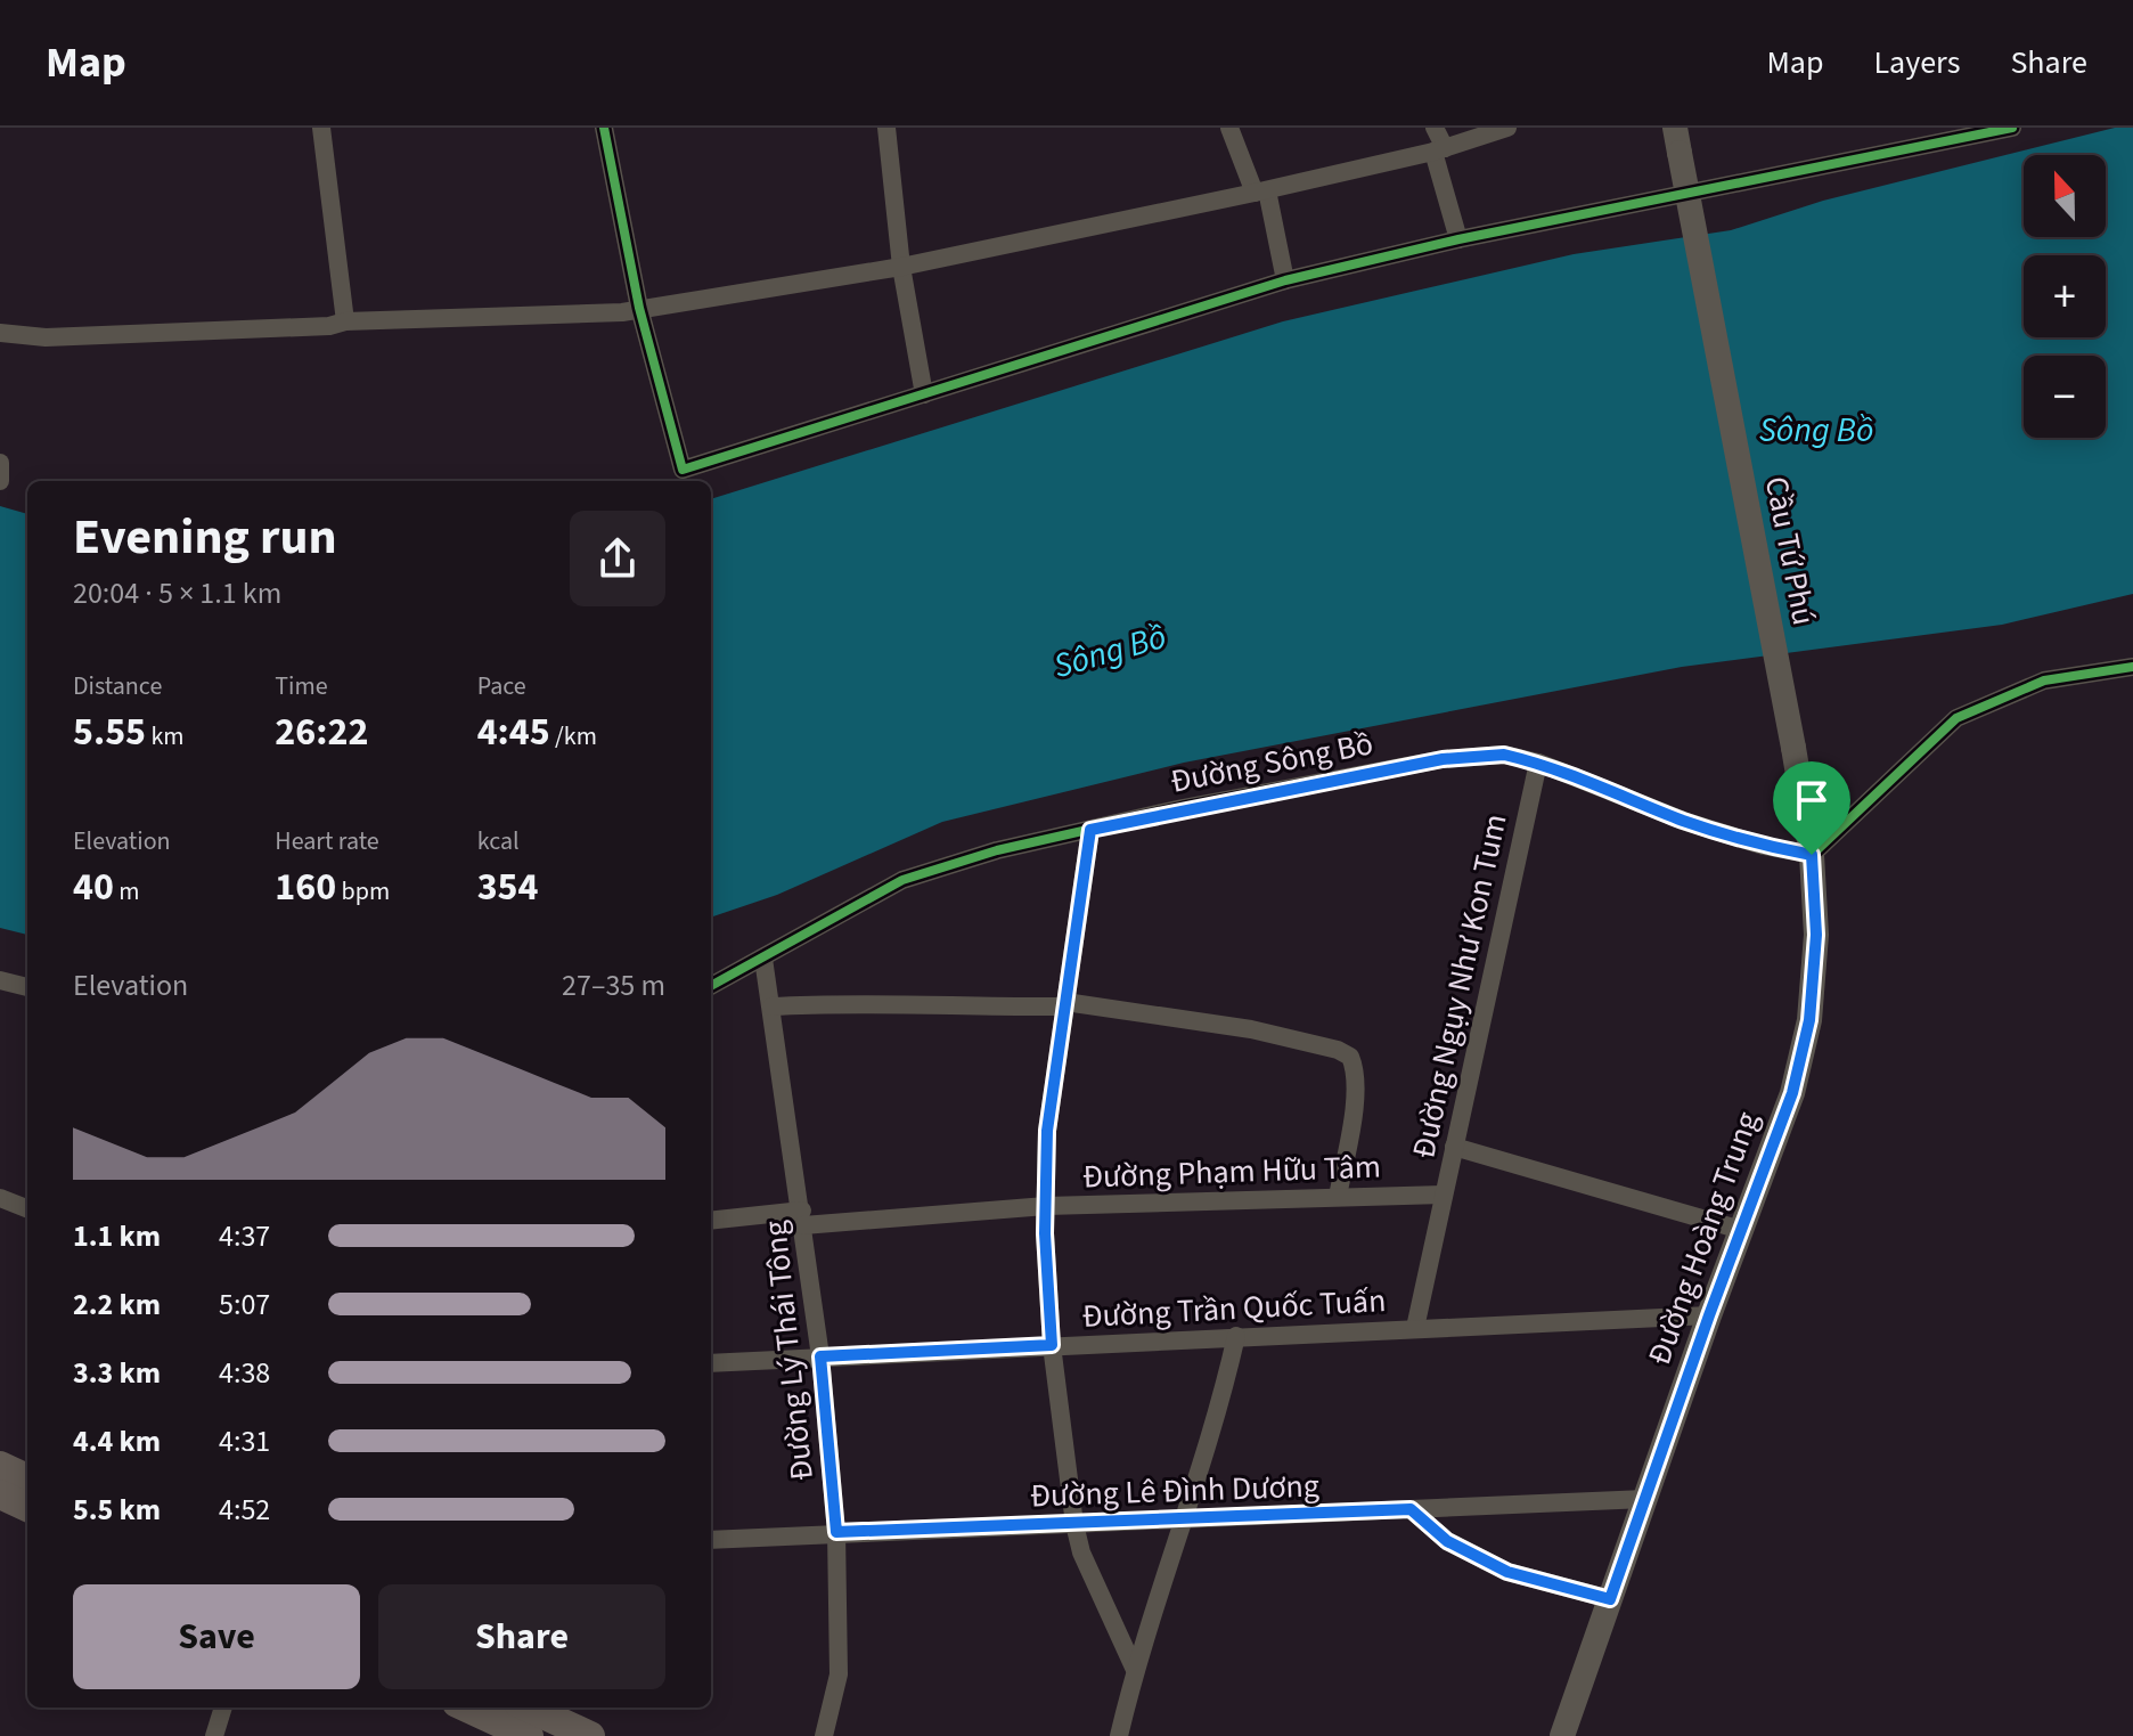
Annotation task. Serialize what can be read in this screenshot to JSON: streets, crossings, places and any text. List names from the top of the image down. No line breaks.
{"streets":{"main road":["Cầu Tứ Phú","Đường Hoàng Trung"],"street":["Đường Sông Bồ","Đường Ngụy Như Kon Tum","Đường Phạm Hữu Tâm","Đường Trần Quốc Tuấn","Đường Lý Thái Tông","Đường Lê Đình Dương"]},"crossings":[["Cầu Tứ Phú","Đường Hoàng Trung"],["Đường Sông Bồ","Đường Ngụy Như Kon Tum"],["Đường Sông Bồ","Đường Hoàng Trung"],["Đường Sông Bồ","Đường Lý Thái Tông"],["Đường Ngụy Như Kon Tum","Đường Phạm Hữu Tâm"],["Đường Ngụy Như Kon Tum","Đường Trần Quốc Tuấn"],["Đường Phạm Hữu Tâm","Đường Lý Thái Tông"],["Đường Hoàng Trung","Đường Trần Quốc Tuấn"],["Đường Hoàng Trung","Đường Lê Đình Dương"],["Đường Trần Quốc Tuấn","Đường Lý Thái Tông"],["Đường Lý Thái Tông","Đường Lê Đình Dương"]],"water":["Sông Bồ"],"north":"top","page":{"header":"Map","nav":["Map","Layers","Share"],"map_buttons":["+","−"],"heading":["Evening run","20:04 · 5 × 1.1 km"],"stats":[["Distance","5.55 km"],["Time","26:22"],["Pace","4:45 /km"],["Elevation","40 m"],["Heart rate","160 bpm"],["kcal","354"]],"chart":["Elevation","27–35 m"],"list":[{"name":"1.1 km","note":"4:37"},{"name":"2.2 km","note":"5:07"},{"name":"3.3 km","note":"4:38"},{"name":"4.4 km","note":"4:31"},{"name":"5.5 km","note":"4:52"}],"buttons":["Save","Share"]}}
